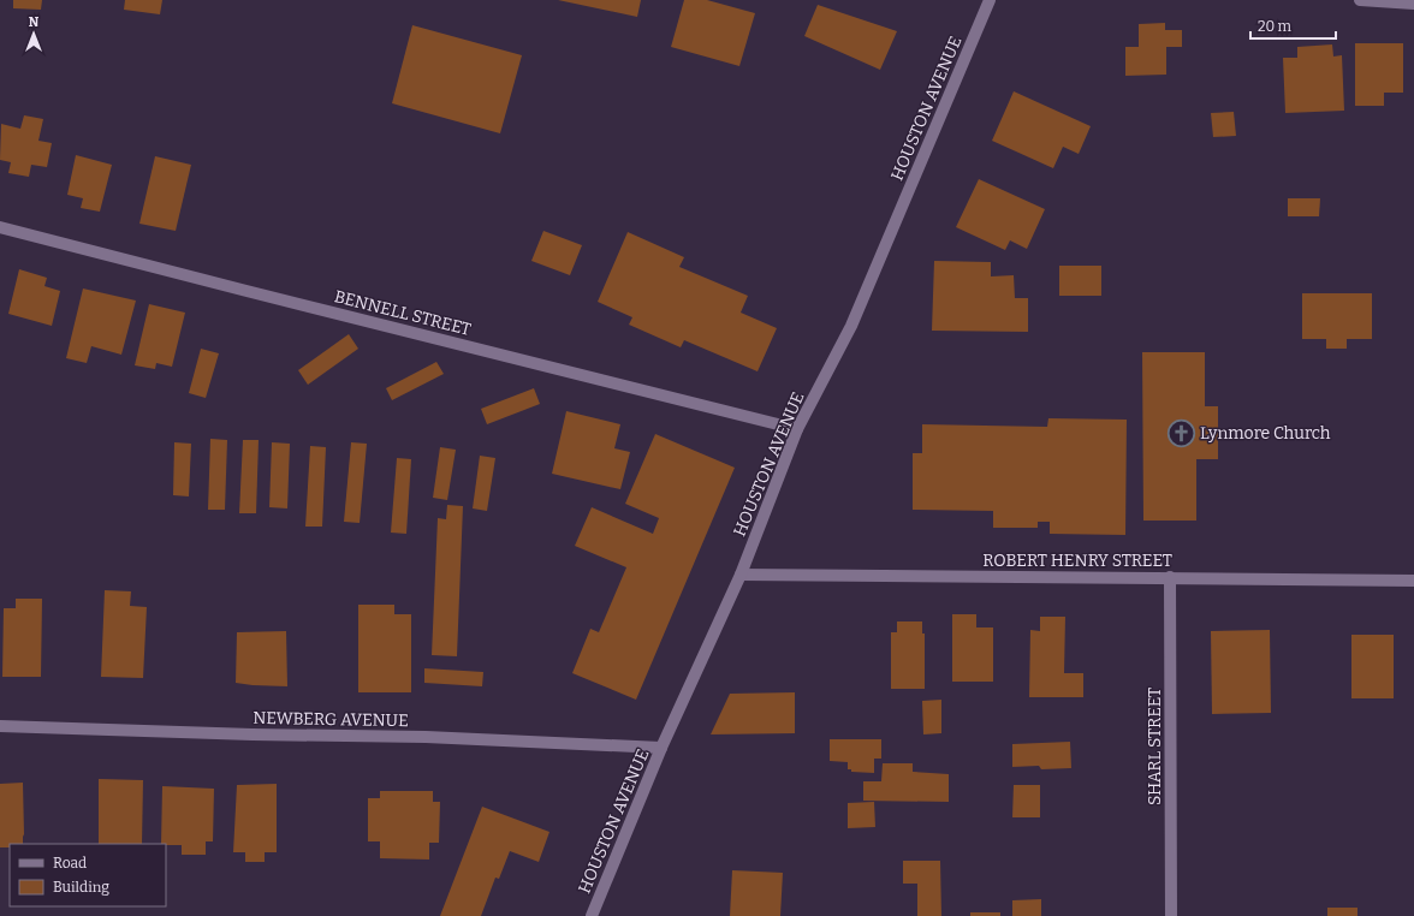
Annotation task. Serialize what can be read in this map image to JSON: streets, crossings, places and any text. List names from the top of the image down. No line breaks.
{"streets":{"street":["HOUSTON AVENUE","BENNELL STREET","ROBERT HENRY STREET","NEWBERG AVENUE","SHARL STREET"]},"crossings":[["HOUSTON AVENUE","BENNELL STREET"],["HOUSTON AVENUE","ROBERT HENRY STREET"],["HOUSTON AVENUE","NEWBERG AVENUE"],["ROBERT HENRY STREET","SHARL STREET"]],"places":{"church":["Lynmore Church"]},"legend":["Road","Building"],"scale_bar":"20 m","north":"top"}
